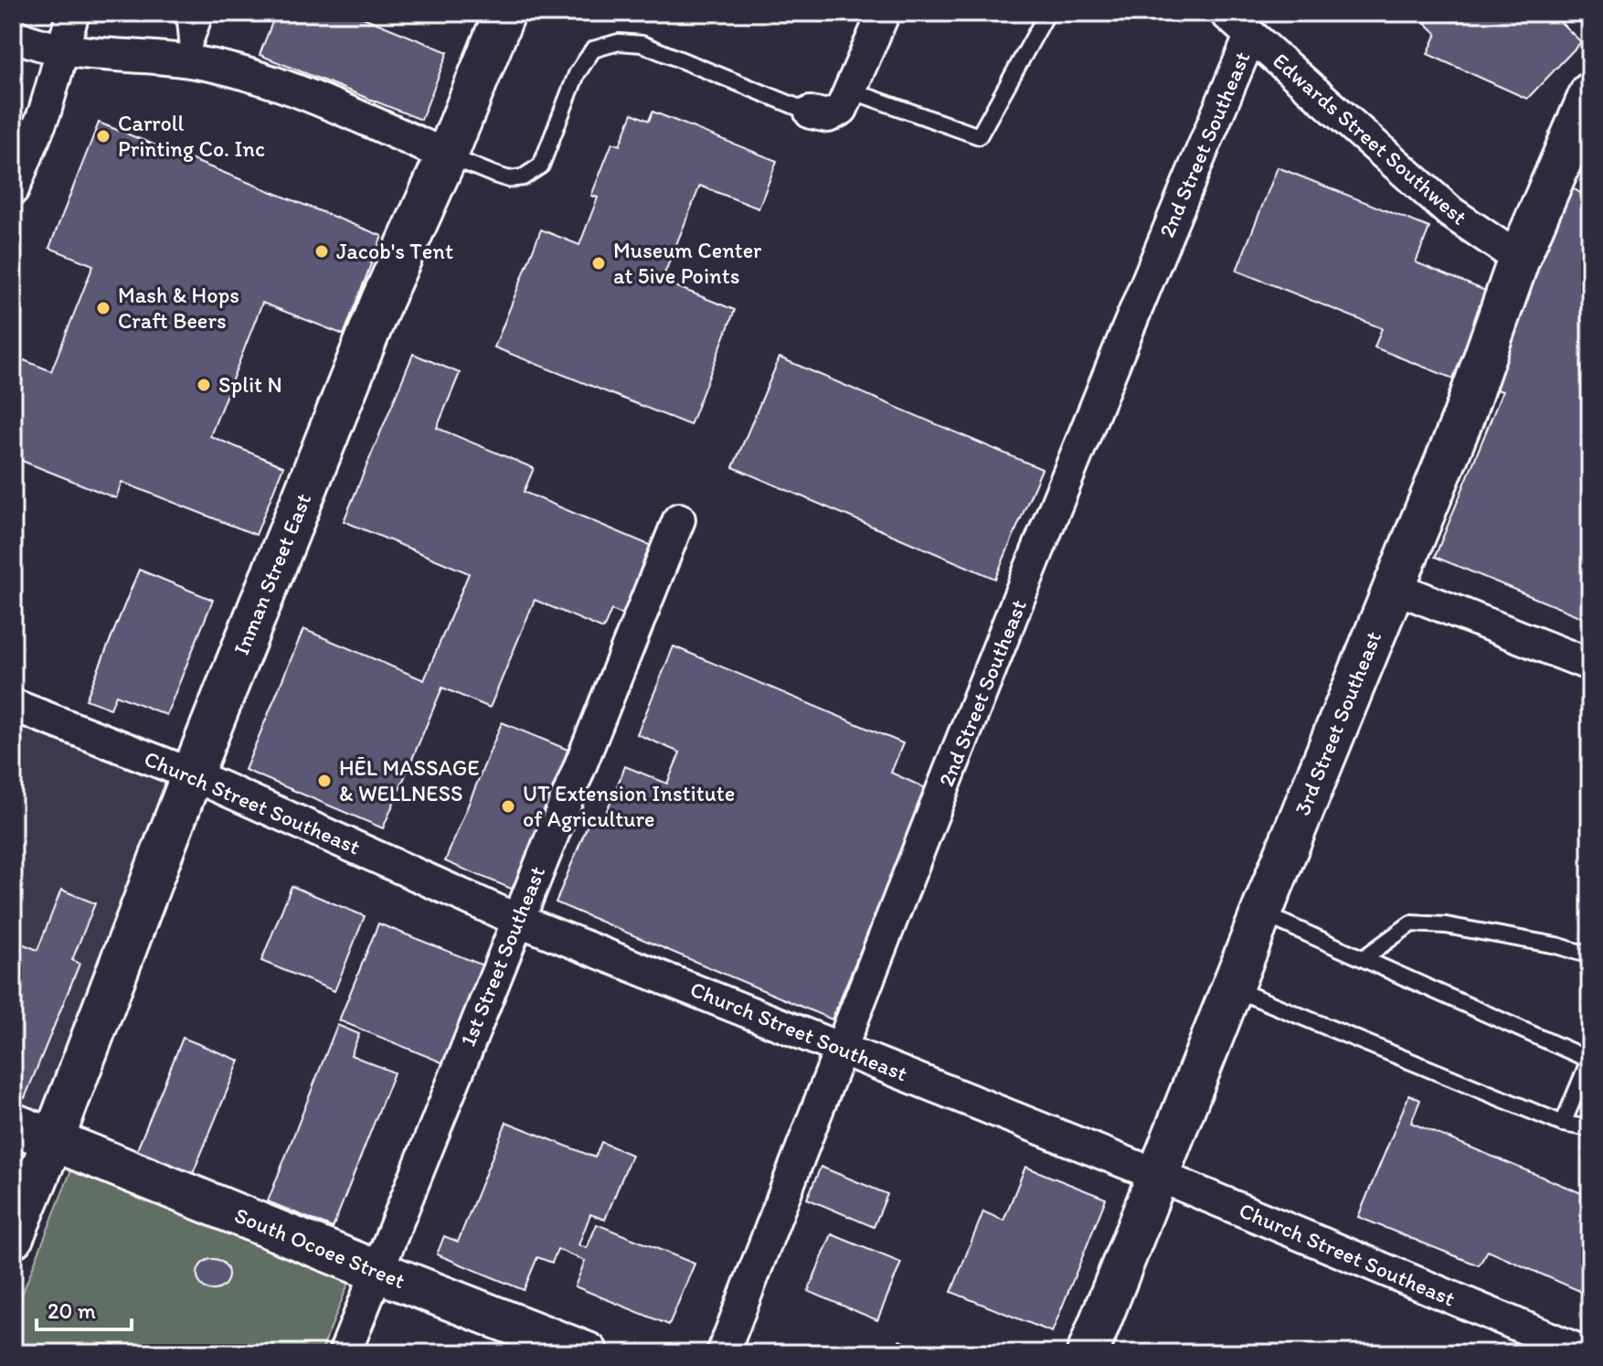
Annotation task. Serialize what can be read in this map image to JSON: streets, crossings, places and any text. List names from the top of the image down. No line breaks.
{"streets":{"main road":["Inman Street East","3rd Street Southeast","South Ocoee Street"],"street":["Edwards Street Southwest","2nd Street Southeast","Church Street Southeast","1st Street Southeast"]},"crossings":[["Edwards Street Southwest","2nd Street Southeast"],["Edwards Street Southwest","3rd Street Southeast"],["2nd Street Southeast","Church Street Southeast"],["Inman Street East","Church Street Southeast"],["Inman Street East","South Ocoee Street"],["3rd Street Southeast","Church Street Southeast"],["Church Street Southeast","1st Street Southeast"],["1st Street Southeast","South Ocoee Street"]],"places":["Carroll Printing Co. Inc","Jacob's Tent","Museum Center at 5ive Points","Mash & Hops Craft Beers","Split N","HĒL MASSAGE & WELLNESS","UT Extension Institute of Agriculture"],"scale_bar":"20 m"}
